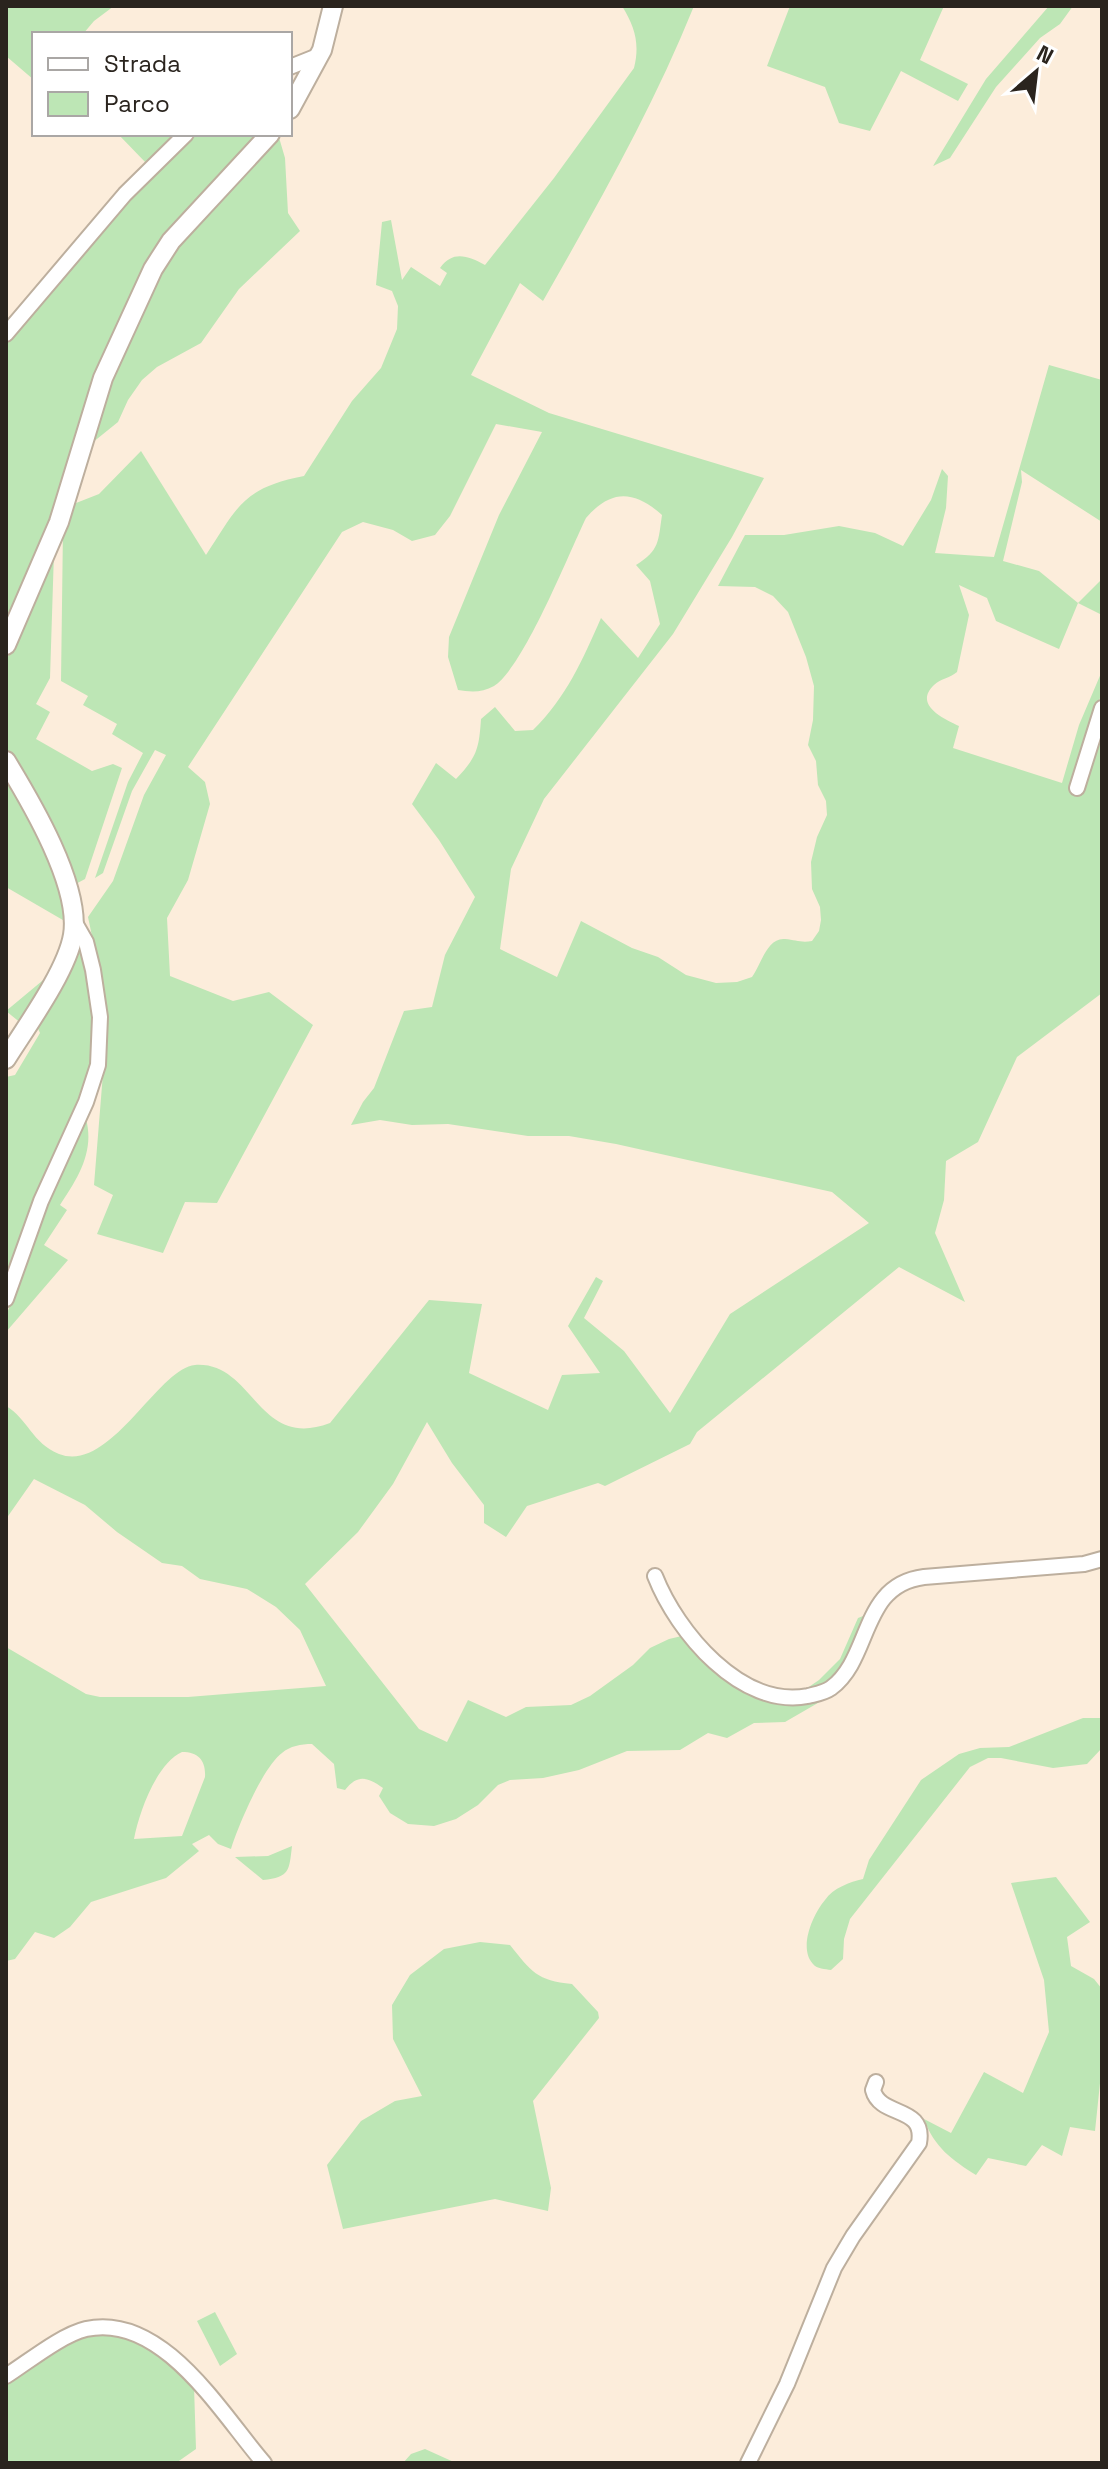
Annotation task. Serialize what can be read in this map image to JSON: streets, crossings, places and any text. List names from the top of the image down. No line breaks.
{"legend":["Strada","Parco"],"north":"top right"}
